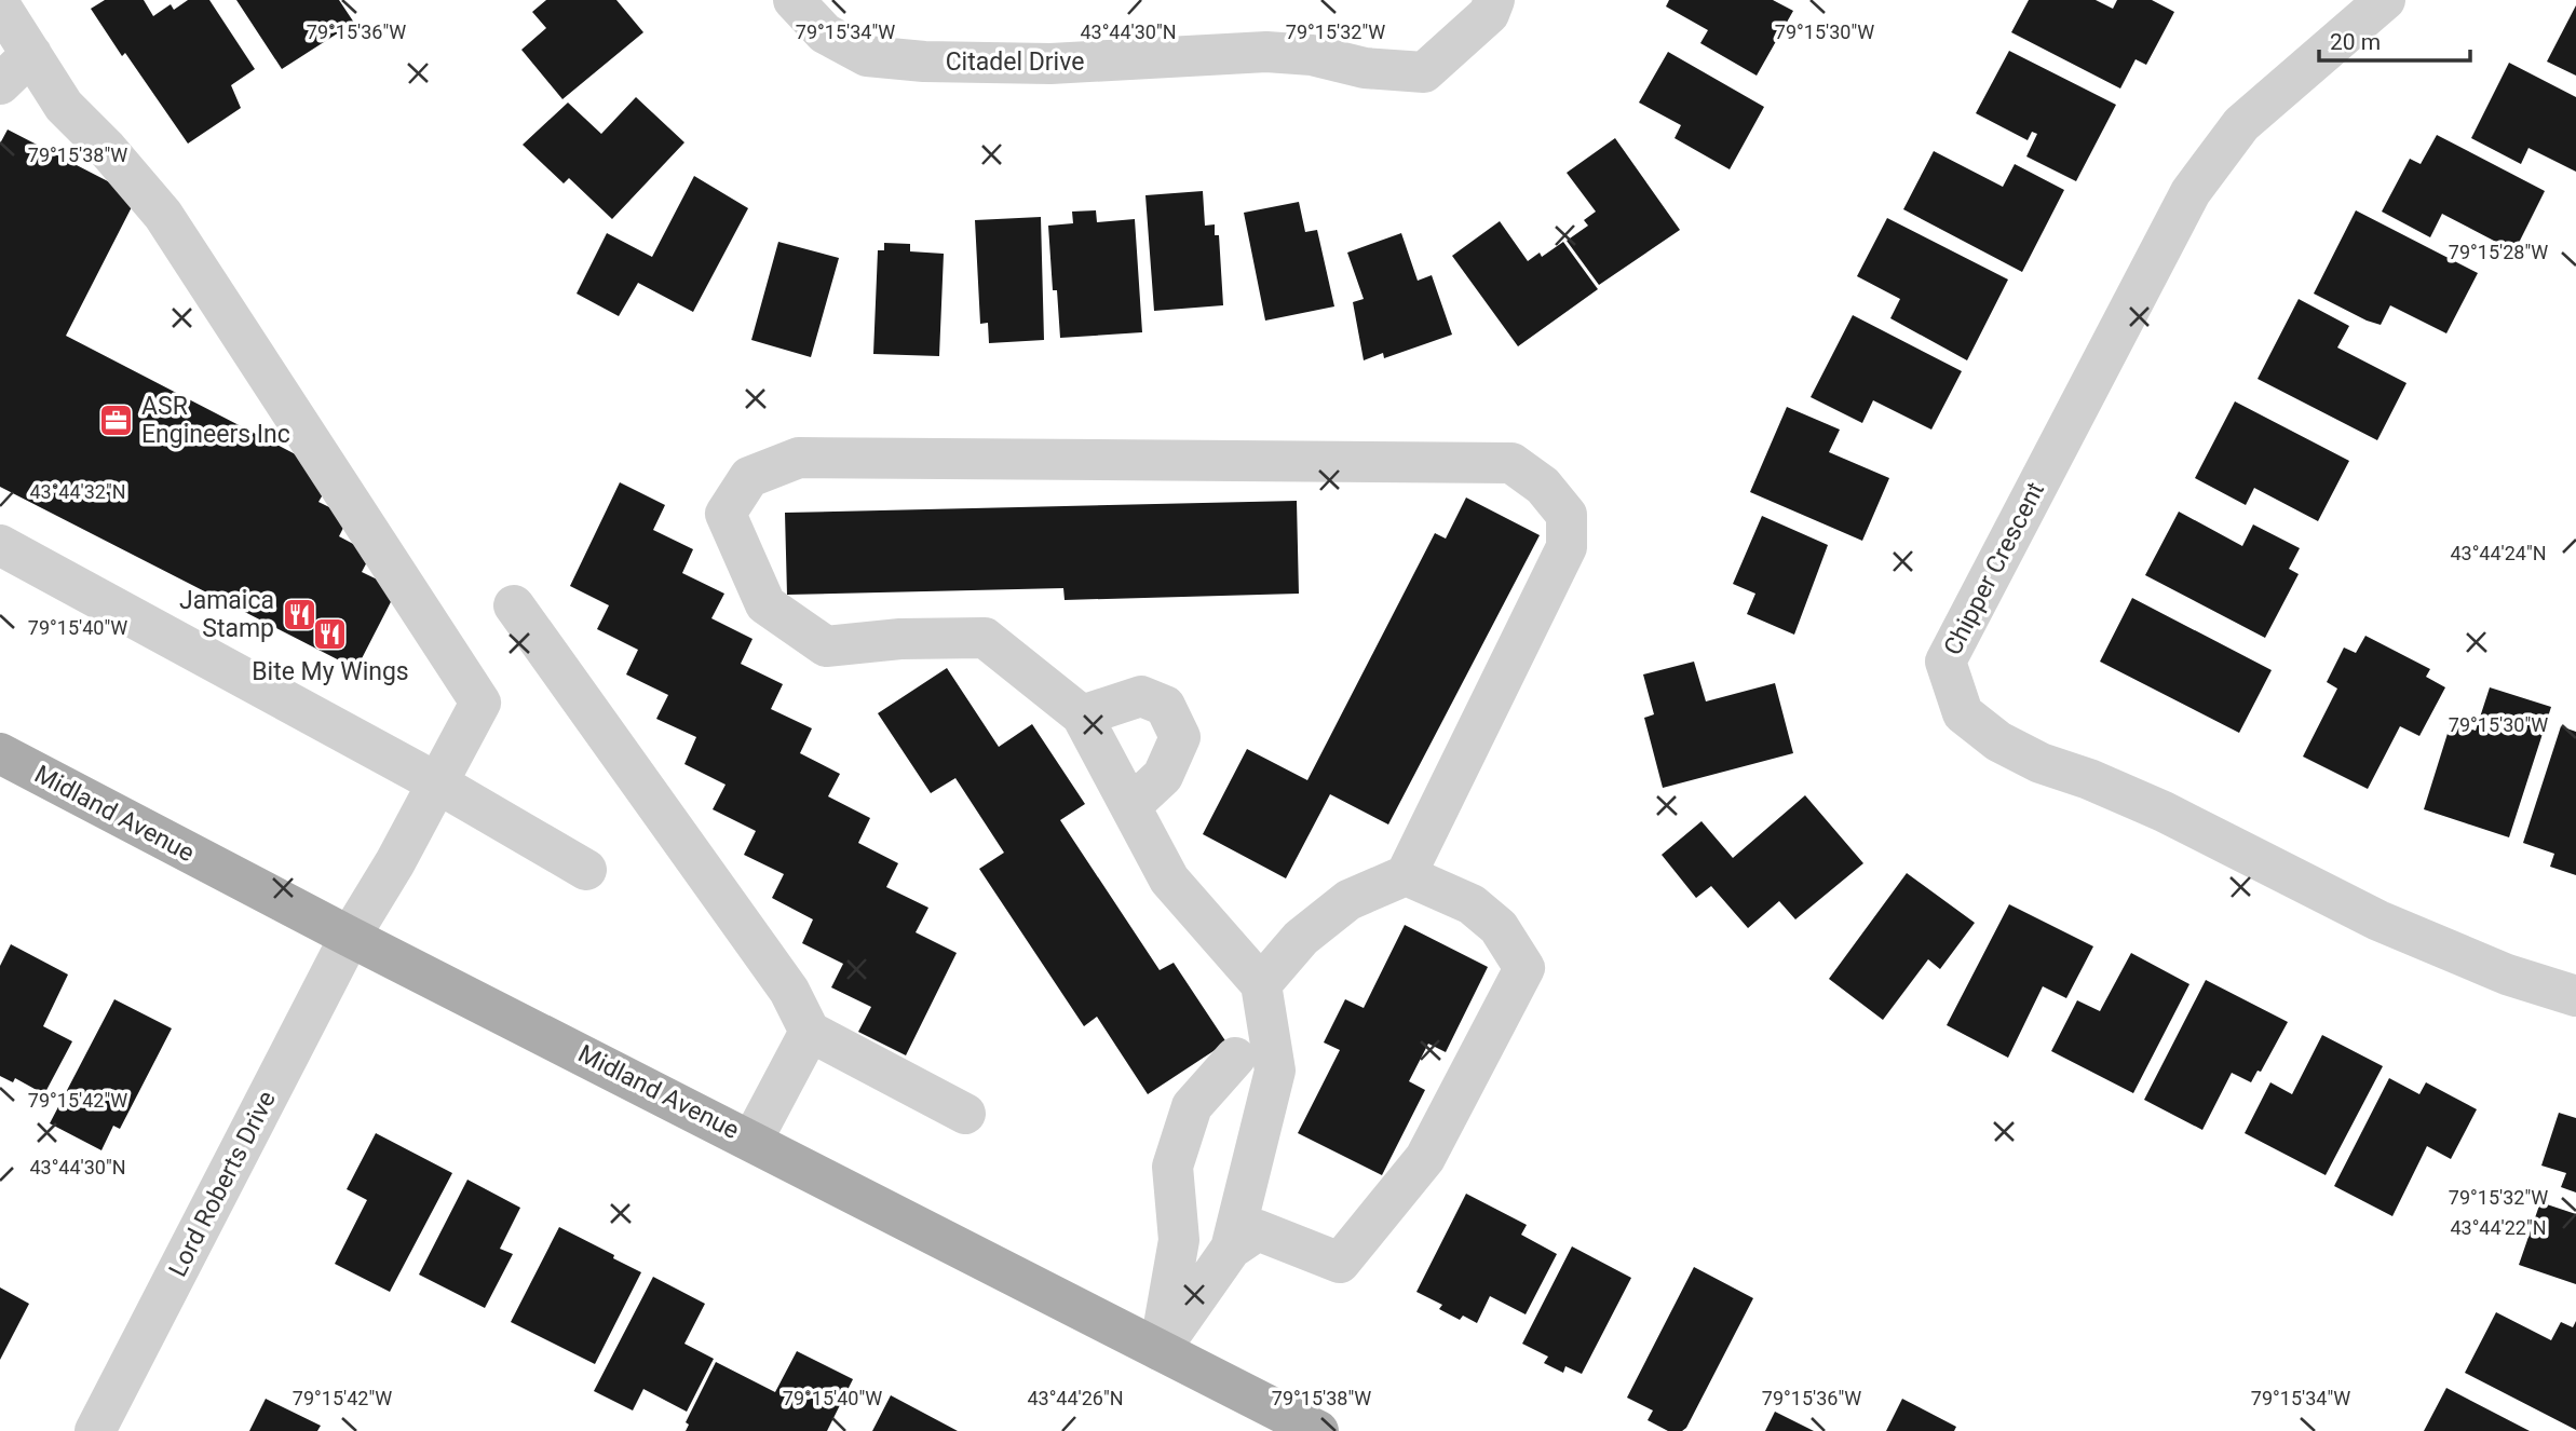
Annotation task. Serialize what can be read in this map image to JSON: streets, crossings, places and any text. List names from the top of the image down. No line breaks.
{"streets":{"main road":["Midland Avenue"],"street":["Citadel Drive","Chipper Crescent","Lord Roberts Drive"]},"crossings":[["Midland Avenue","Lord Roberts Drive"]],"places":{"office":["ASR Engineers Inc"],"restaurant":["Jamaica Stamp","Bite My Wings"]},"scale_bar":"20 m","coordinates":["79°15'36\"W","79°15'34\"W","79°15'32\"W","79°15'30\"W","43°44'30\"N","79°15'38\"W","79°15'28\"W","43°44'32\"N","43°44'24\"N","79°15'40\"W","79°15'42\"W","43°44'22\"N","43°44'26\"N"]}
